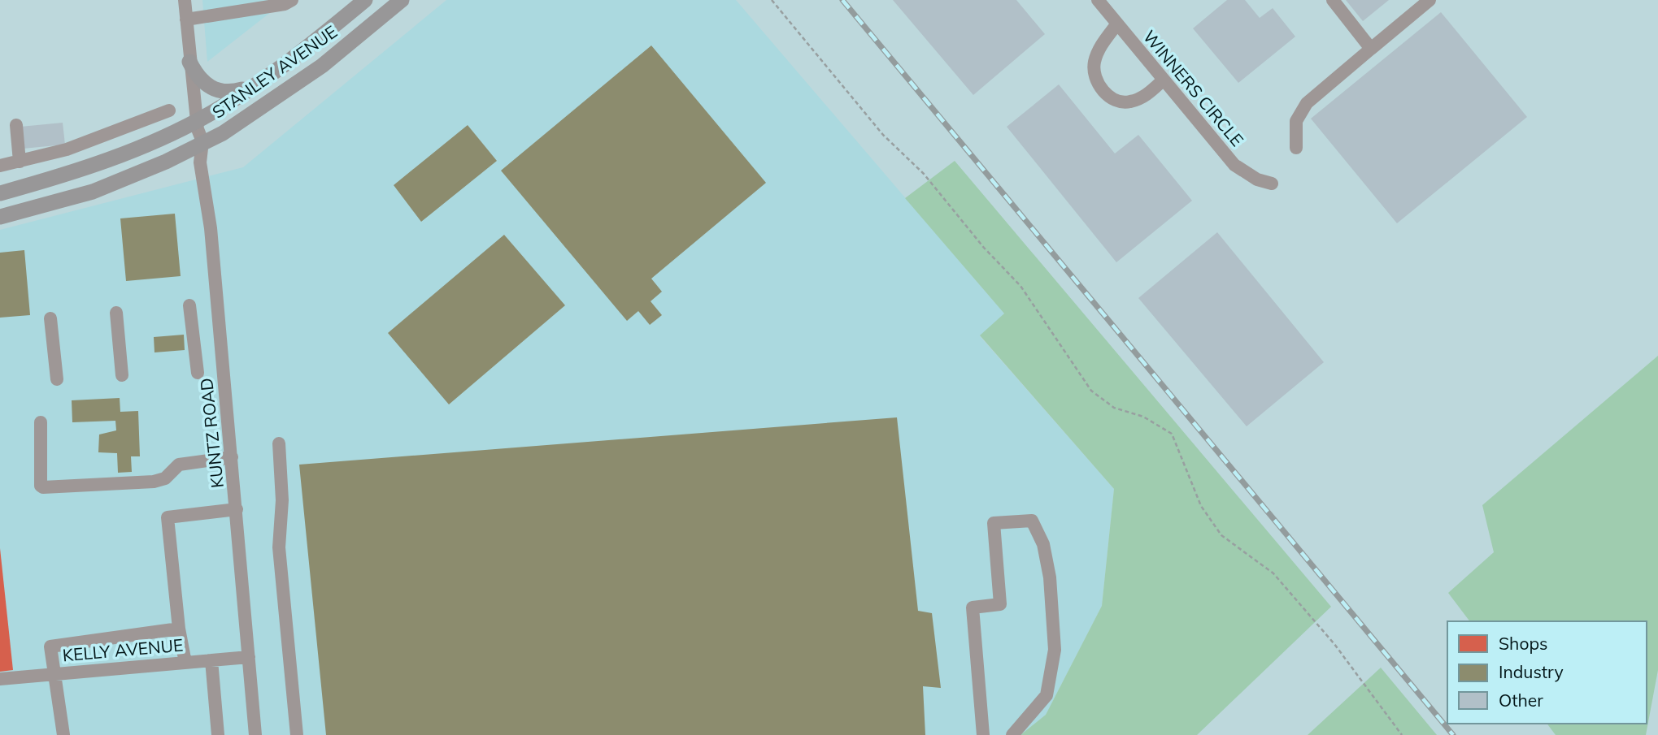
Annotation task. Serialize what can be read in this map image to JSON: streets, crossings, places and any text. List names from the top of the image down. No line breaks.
{"streets":{"main road":["STANLEY AVENUE"],"street":["WINNERS CIRCLE","KUNTZ ROAD","KELLY AVENUE"]},"crossings":[["STANLEY AVENUE","KUNTZ ROAD"],["KUNTZ ROAD","KELLY AVENUE"]],"legend":["Shops","Industry","Other"]}
